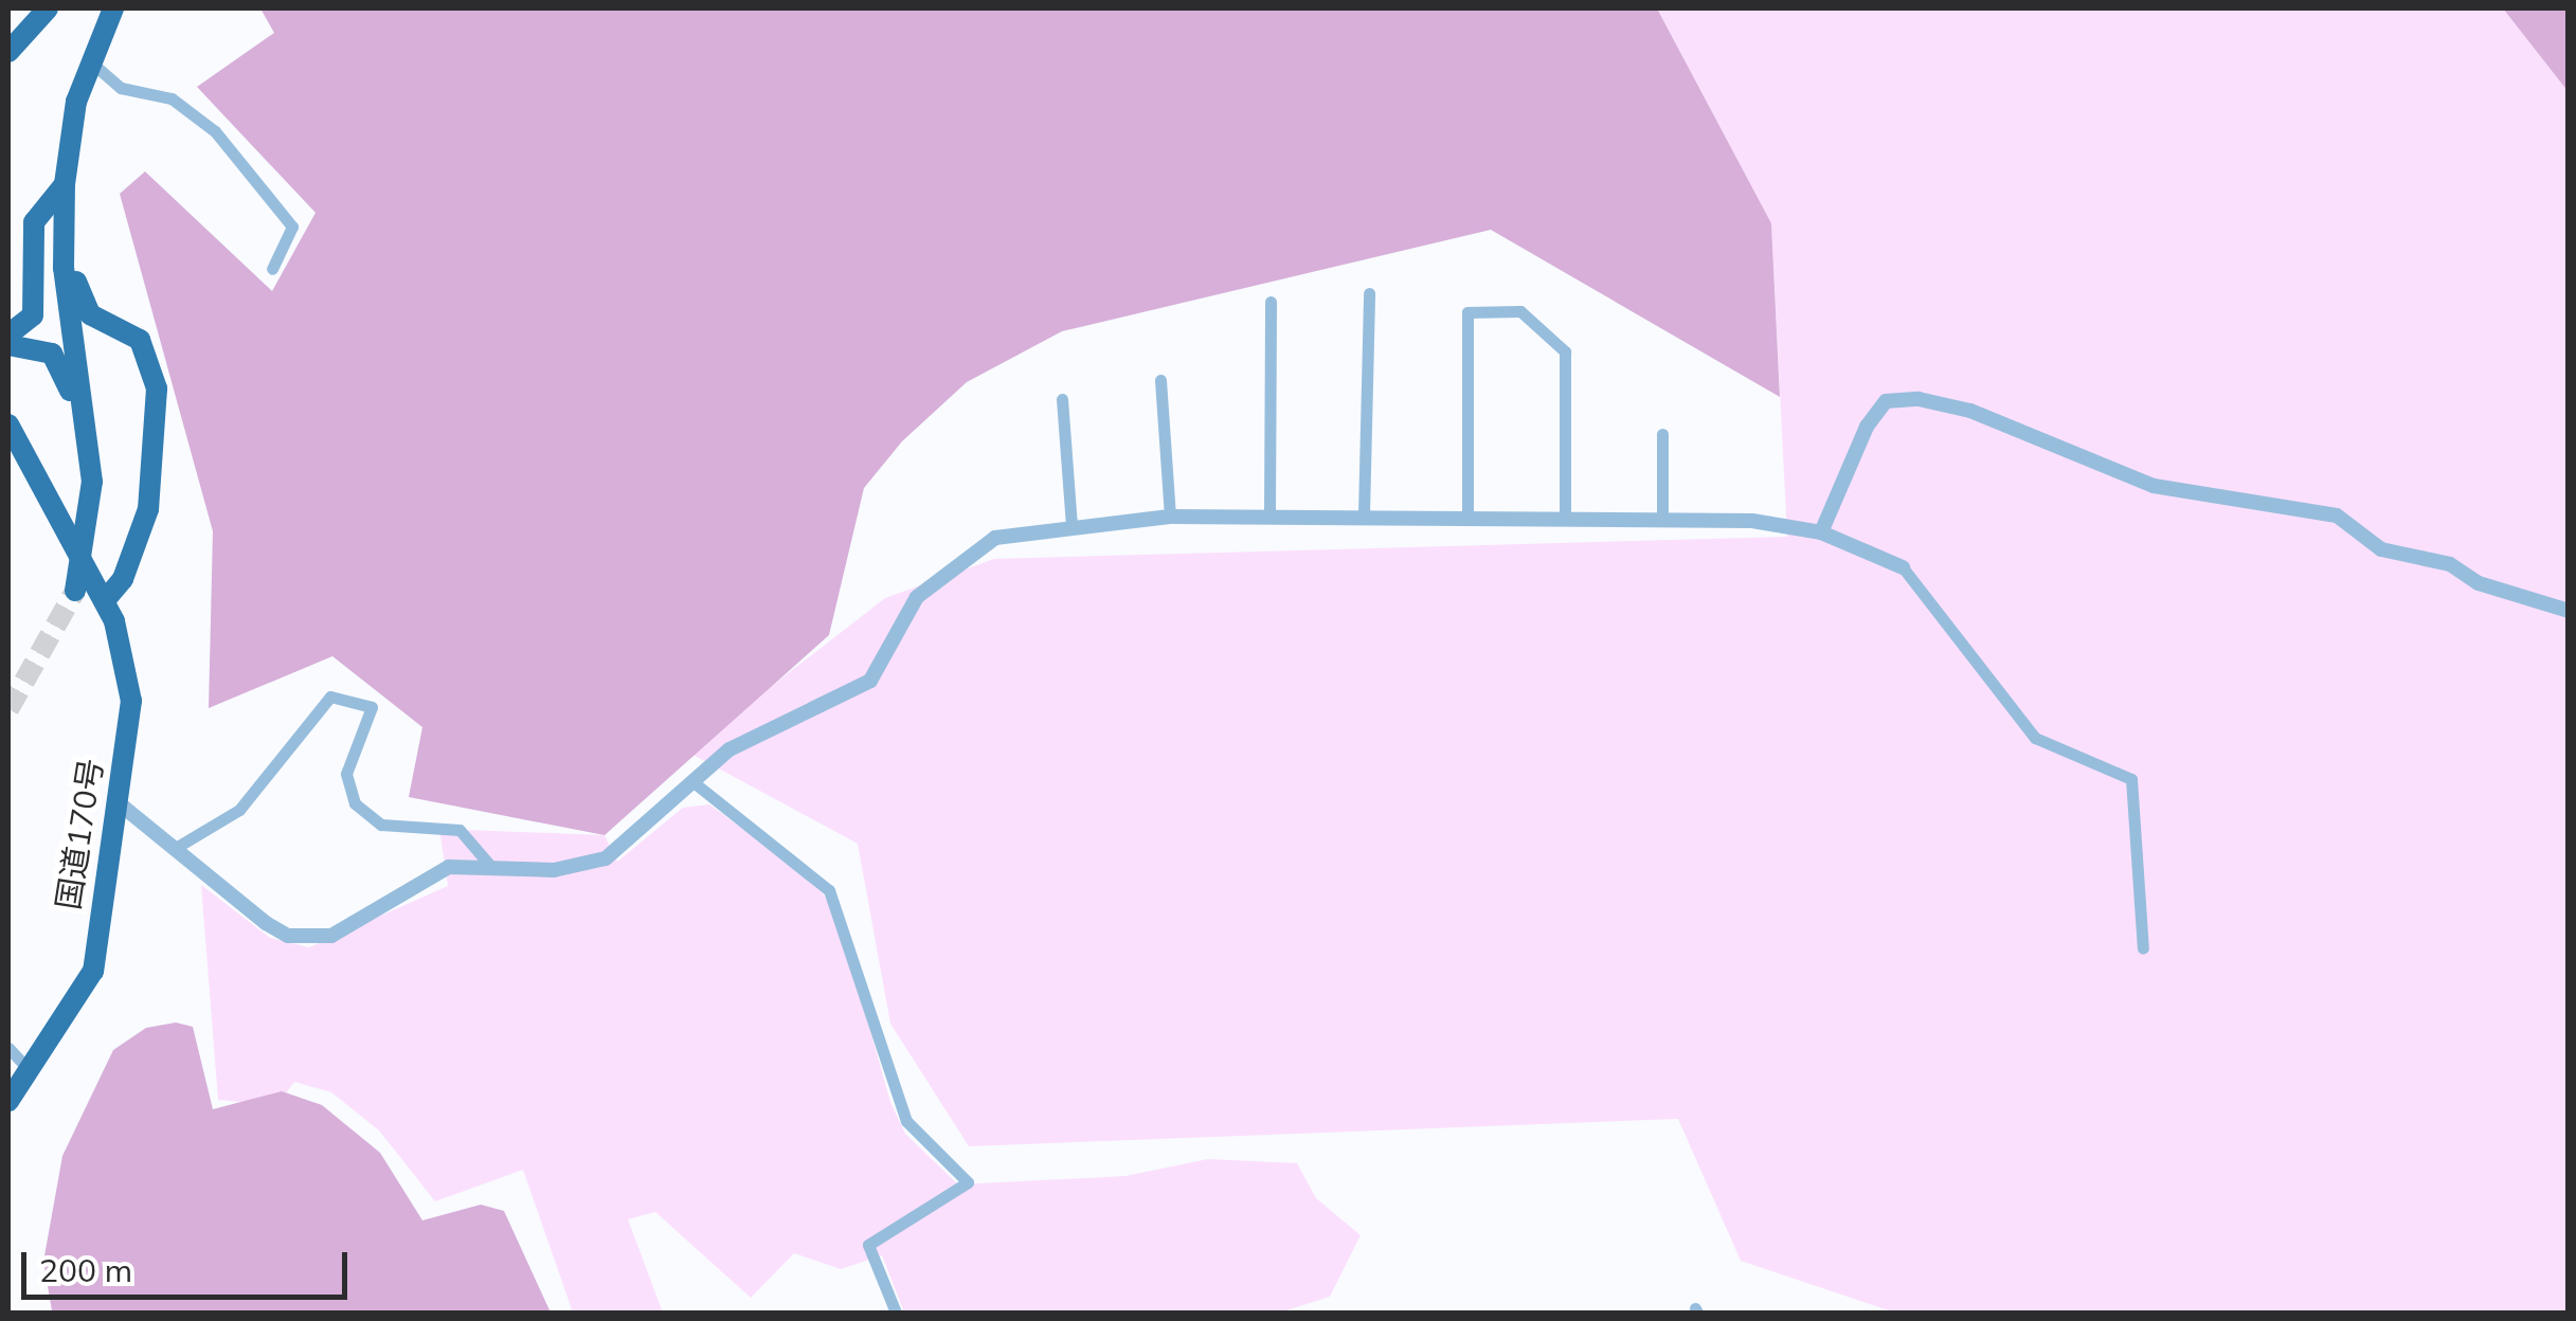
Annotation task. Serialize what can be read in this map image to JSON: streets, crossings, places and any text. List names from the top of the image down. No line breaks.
{"streets":{"highway":["国道170号"]},"scale_bar":"200 m"}
